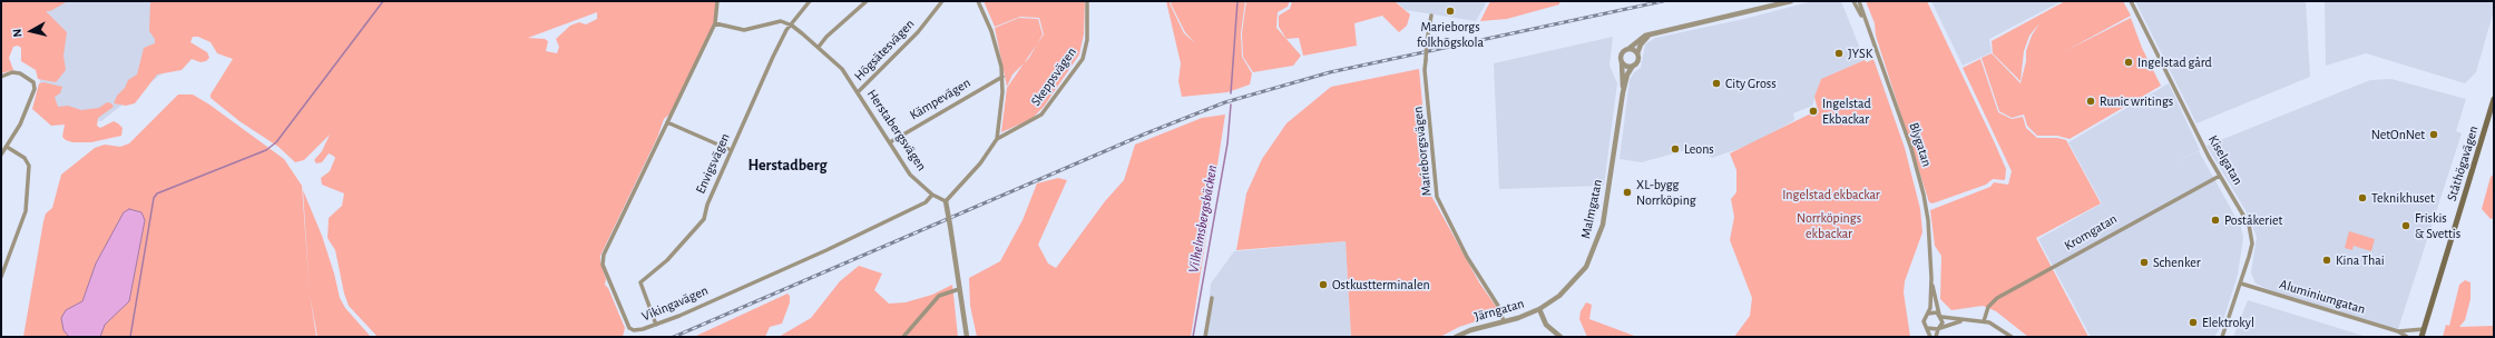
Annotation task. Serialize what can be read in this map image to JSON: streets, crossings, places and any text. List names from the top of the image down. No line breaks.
{"streets":{"main road":["Ståthögavägen"],"street":["Högsätesvägen","Skeppsvägen","Kämpevägen","Herstabergsvägen","Blygatan","Marieborgsvägen","Kiselgatan","Envigsvägen","Malmgatan","Kromgatan","Aluminiumgatan","Vikingavägen","Järngatan"]},"crossings":[["Högsätesvägen","Herstabergsvägen"],["Kämpevägen","Herstabergsvägen"],["Herstabergsvägen","Envigsvägen"],["Herstabergsvägen","Vikingavägen"],["Marieborgsvägen","Järngatan"],["Kiselgatan","Kromgatan"],["Kiselgatan","Aluminiumgatan"],["Envigsvägen","Vikingavägen"],["Ståthögavägen","Aluminiumgatan"],["Malmgatan","Järngatan"]],"districts":["Herstadberg"],"water":["Vilhelmsbergsbäcken"],"parks":["Ingelstad ekbackar","Norrköpings ekbackar"],"places":["Marieborgs folkhögskola","JYSK","Ingelstad gård","City Gross","Runic writings","Ingelstad Ekbackar","NetOnNet","Leons","XL-bygg Norrköping","Teknikhuset","Poståkeriet","Friskis & Svettis","Kina Thai","Schenker","Ostkustterminalen","Elektrokyl"],"north":"left"}
